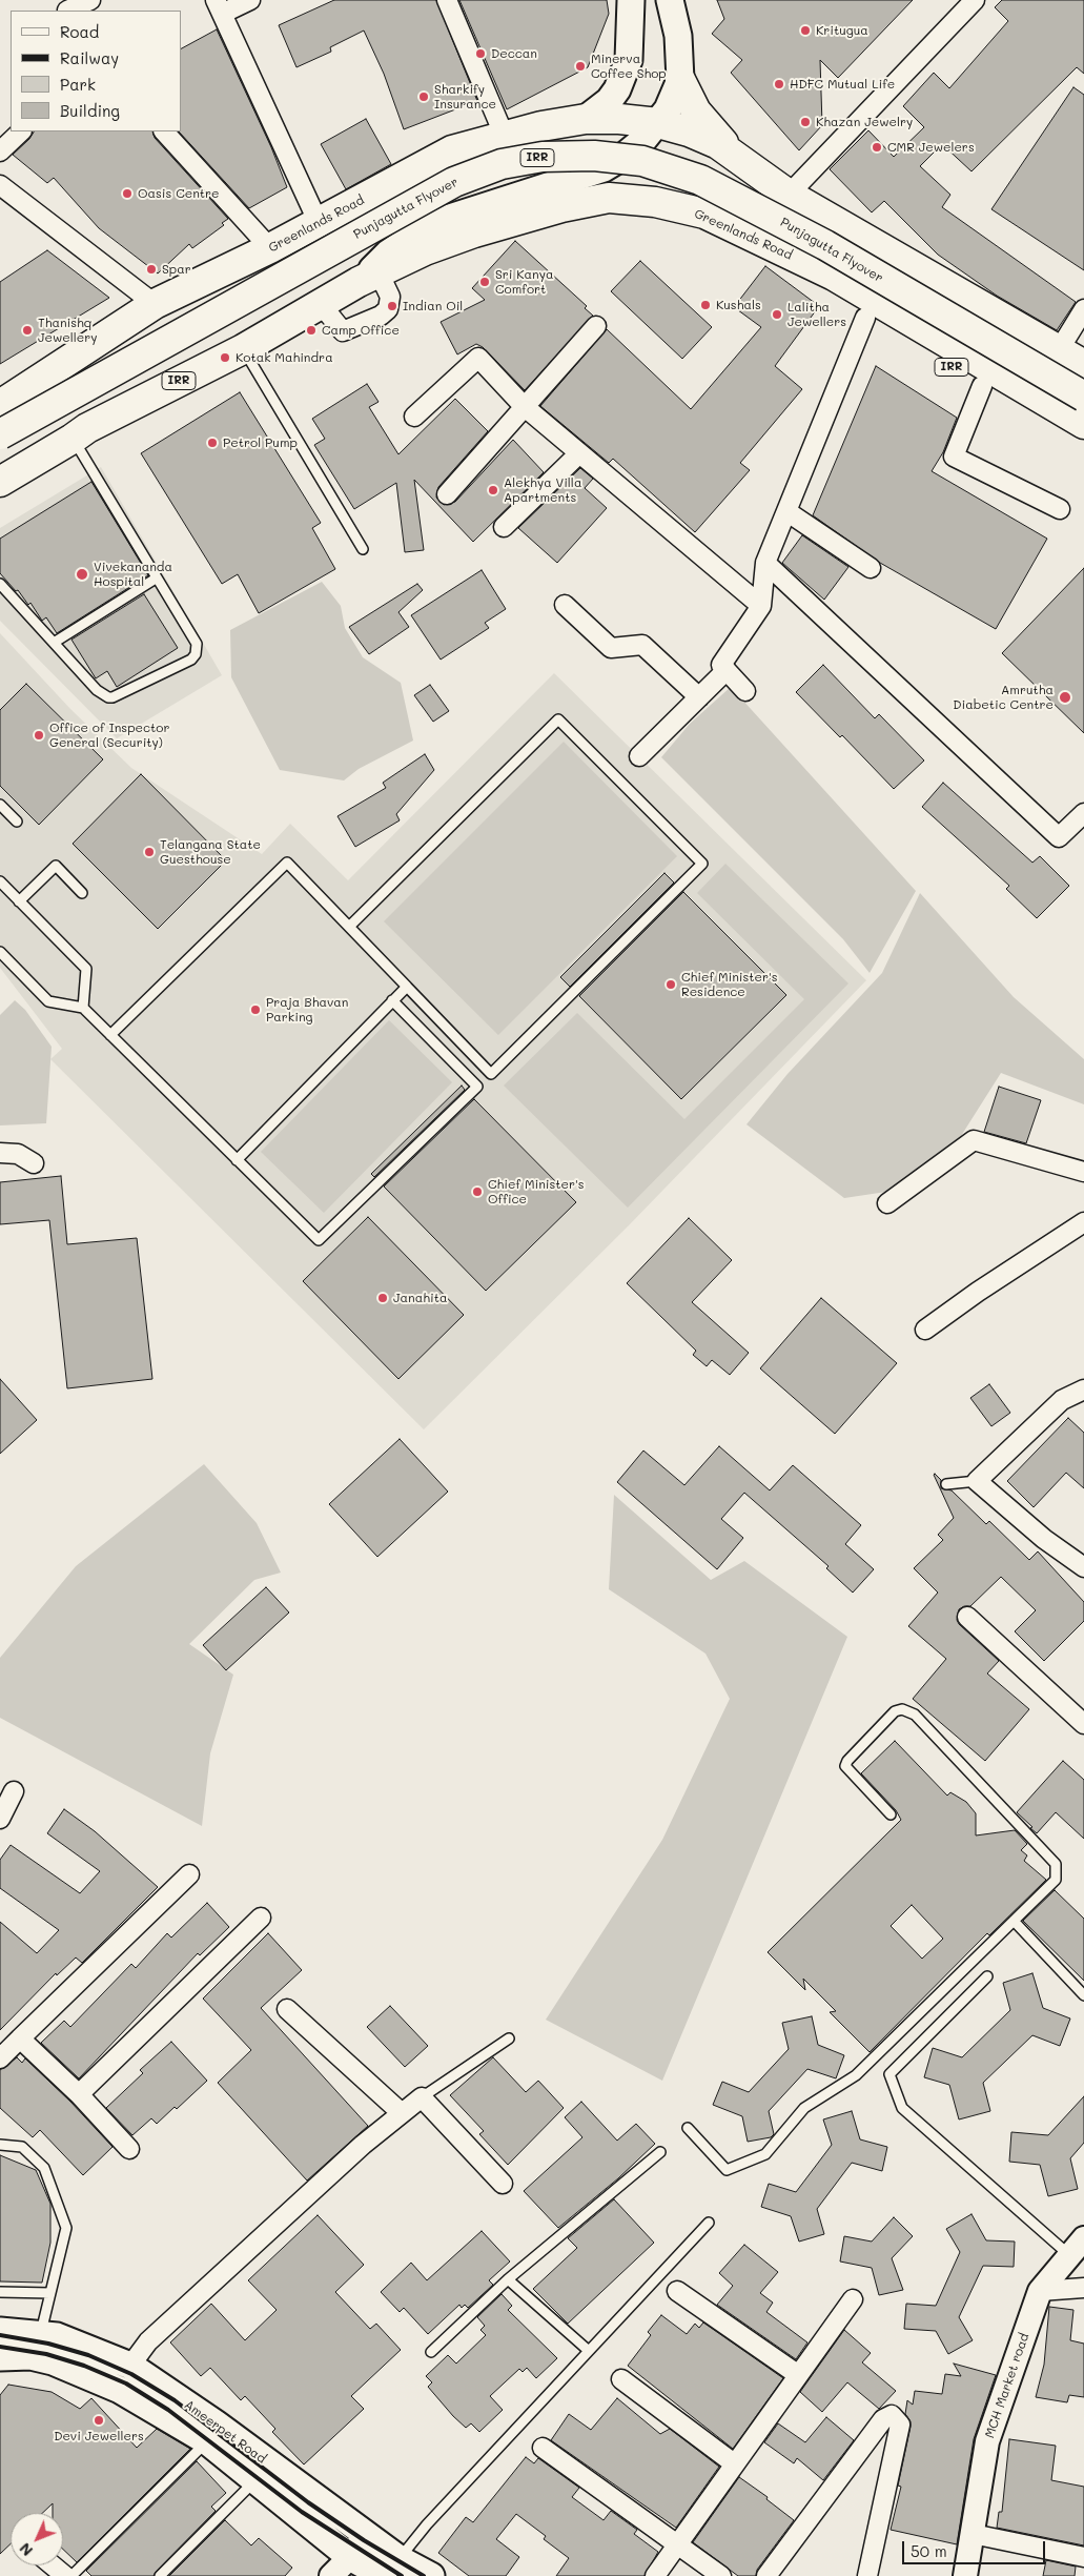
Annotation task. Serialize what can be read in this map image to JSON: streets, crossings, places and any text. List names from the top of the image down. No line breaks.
{"streets":{"main road":["IRR","Punjagutta Flyover","Greenlands Road","Ameerpet Road"],"street":["MCH Market road"]},"crossings":[["IRR","Punjagutta Flyover"],["IRR","Greenlands Road"],["Punjagutta Flyover","Greenlands Road"]],"places":["Kritugua","Deccan","Minerva Coffee Shop","HDFC Mutual Life","Sharkify Insurance","Khazan Jewelry","CMR Jewelers","Oasis Centre","Spar","Sri Kanya Comfort","Kushals","Indian Oil","Lalitha Jewellers","Thanishq Jewellery","Camp Office","Kotak Mahindra","Petrol Pump","Alekhya Villa Apartments","Vivekananda Hospital","Amrutha Diabetic Centre","Office of Inspector General (Security)","Telangana State Guesthouse","Chief Minister's Residence","Praja Bhavan Parking","Chief Minister's Office","Janahita","Devi Jewellers"],"legend":["Road","Railway","Park","Building"],"scale_bar":"50 m","north":"bottom left"}
